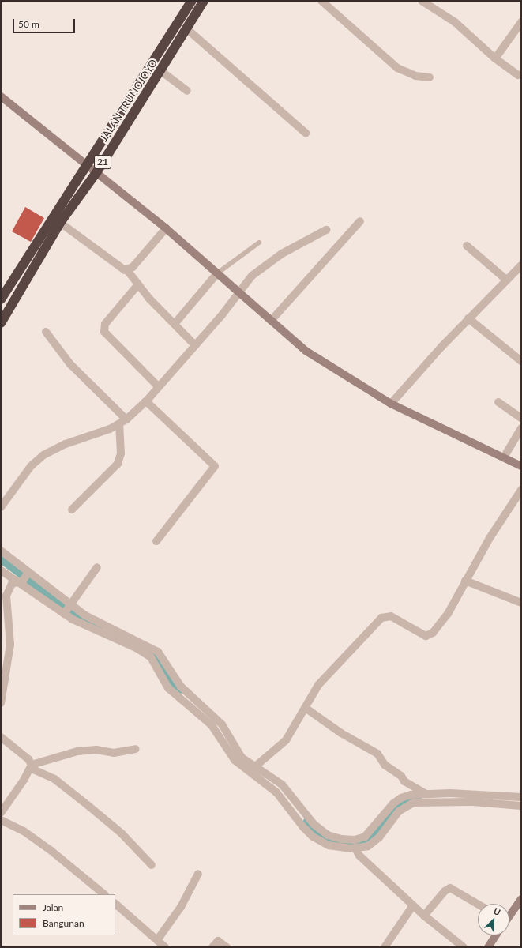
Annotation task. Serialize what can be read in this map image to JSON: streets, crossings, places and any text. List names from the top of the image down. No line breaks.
{"streets":{"highway":["JALAN TRUNOJOYO","21"]},"legend":["Jalan","Bangunan"],"scale_bar":"50 m","north":"top right"}
